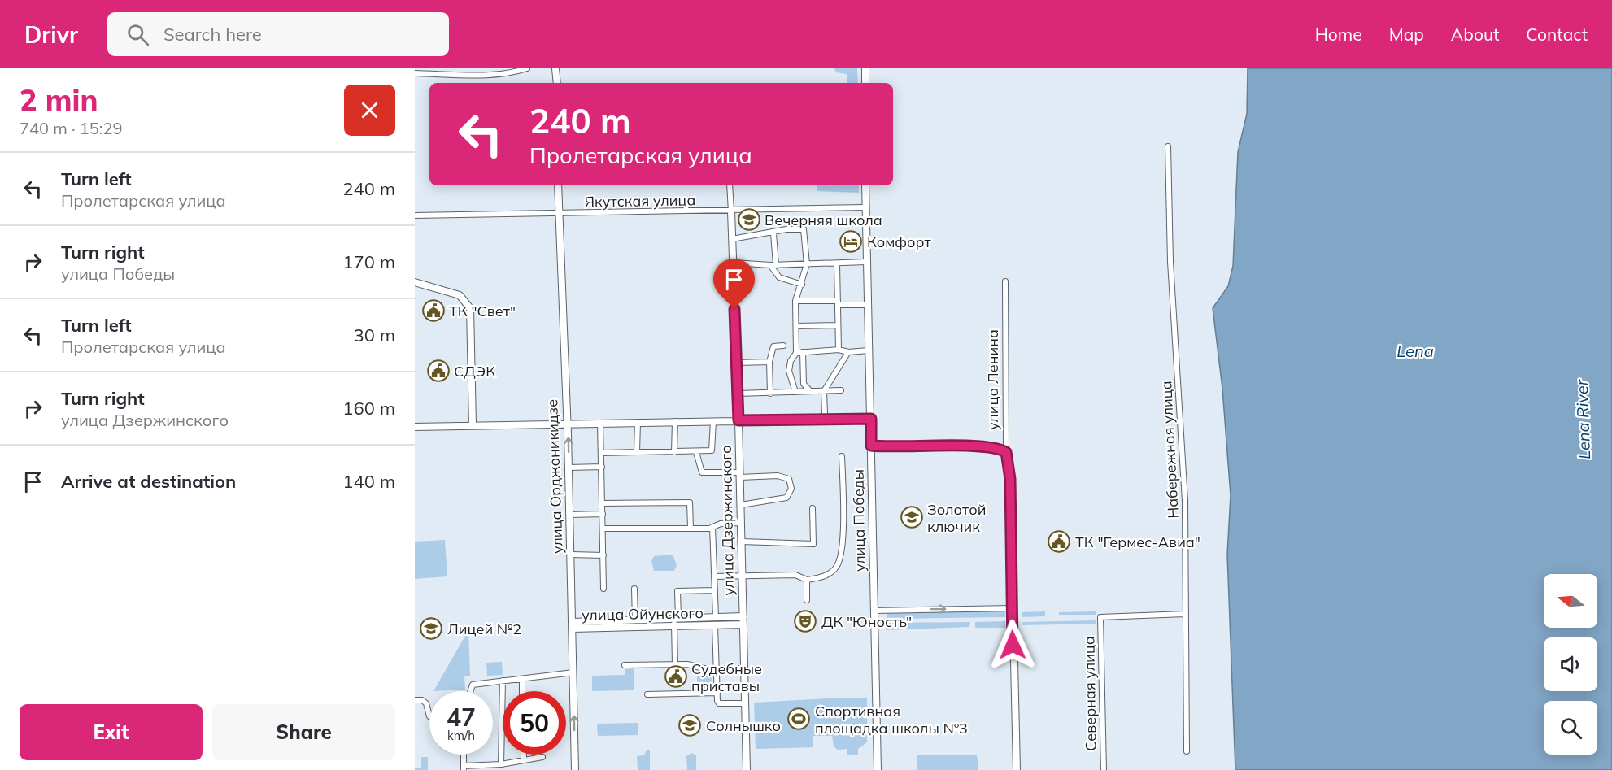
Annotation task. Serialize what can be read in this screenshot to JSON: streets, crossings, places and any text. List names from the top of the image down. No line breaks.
{"streets":{"main road":["улица Ленина","улица Орджоникидзе","улица Дзержинского","улица Победы","улица Ойунского"],"street":["Якутская улица","Набережная улица","Северная улица"]},"crossings":[["Якутская улица","улица Орджоникидзе"],["Якутская улица","улица Дзержинского"],["Якутская улица","улица Победы"],["Набережная улица","Северная улица"],["улица Орджоникидзе","улица Ойунского"],["улица Дзержинского","улица Ойунского"]],"water":["Lena","Lena River"],"places":{"school or university":["Вечерняя школа","Золотой ключик","Лицей №2","Солнышко"],"hotel":["Комфорт"],"public building":["ТК \"Свет\"","СДЭК","ТК \"Гермес-Авиа\"","Судебные приставы"],"theatre":["ДК \"Юность\""],"sports":["Спортивная площадка школы №3"]},"north":"left","page":{"header":"Drivr","search":"Search here","nav":["Home","Map","About","Contact"],"heading":["2 min","740 m · 15:29"],"turn":["240 m","Пролетарская улица"],"list":[{"name":"Turn left","note":"Пролетарская улица","value":"240 m"},{"name":"Turn right","note":"улица Победы","value":"170 m"},{"name":"Turn left","note":"Пролетарская улица","value":"30 m"},{"name":"Turn right","note":"улица Дзержинского","value":"160 m"},{"name":"Arrive at destination","value":"140 m"}],"speed":"47 km/h","limit":"50","buttons":["Exit","Share"]}}
